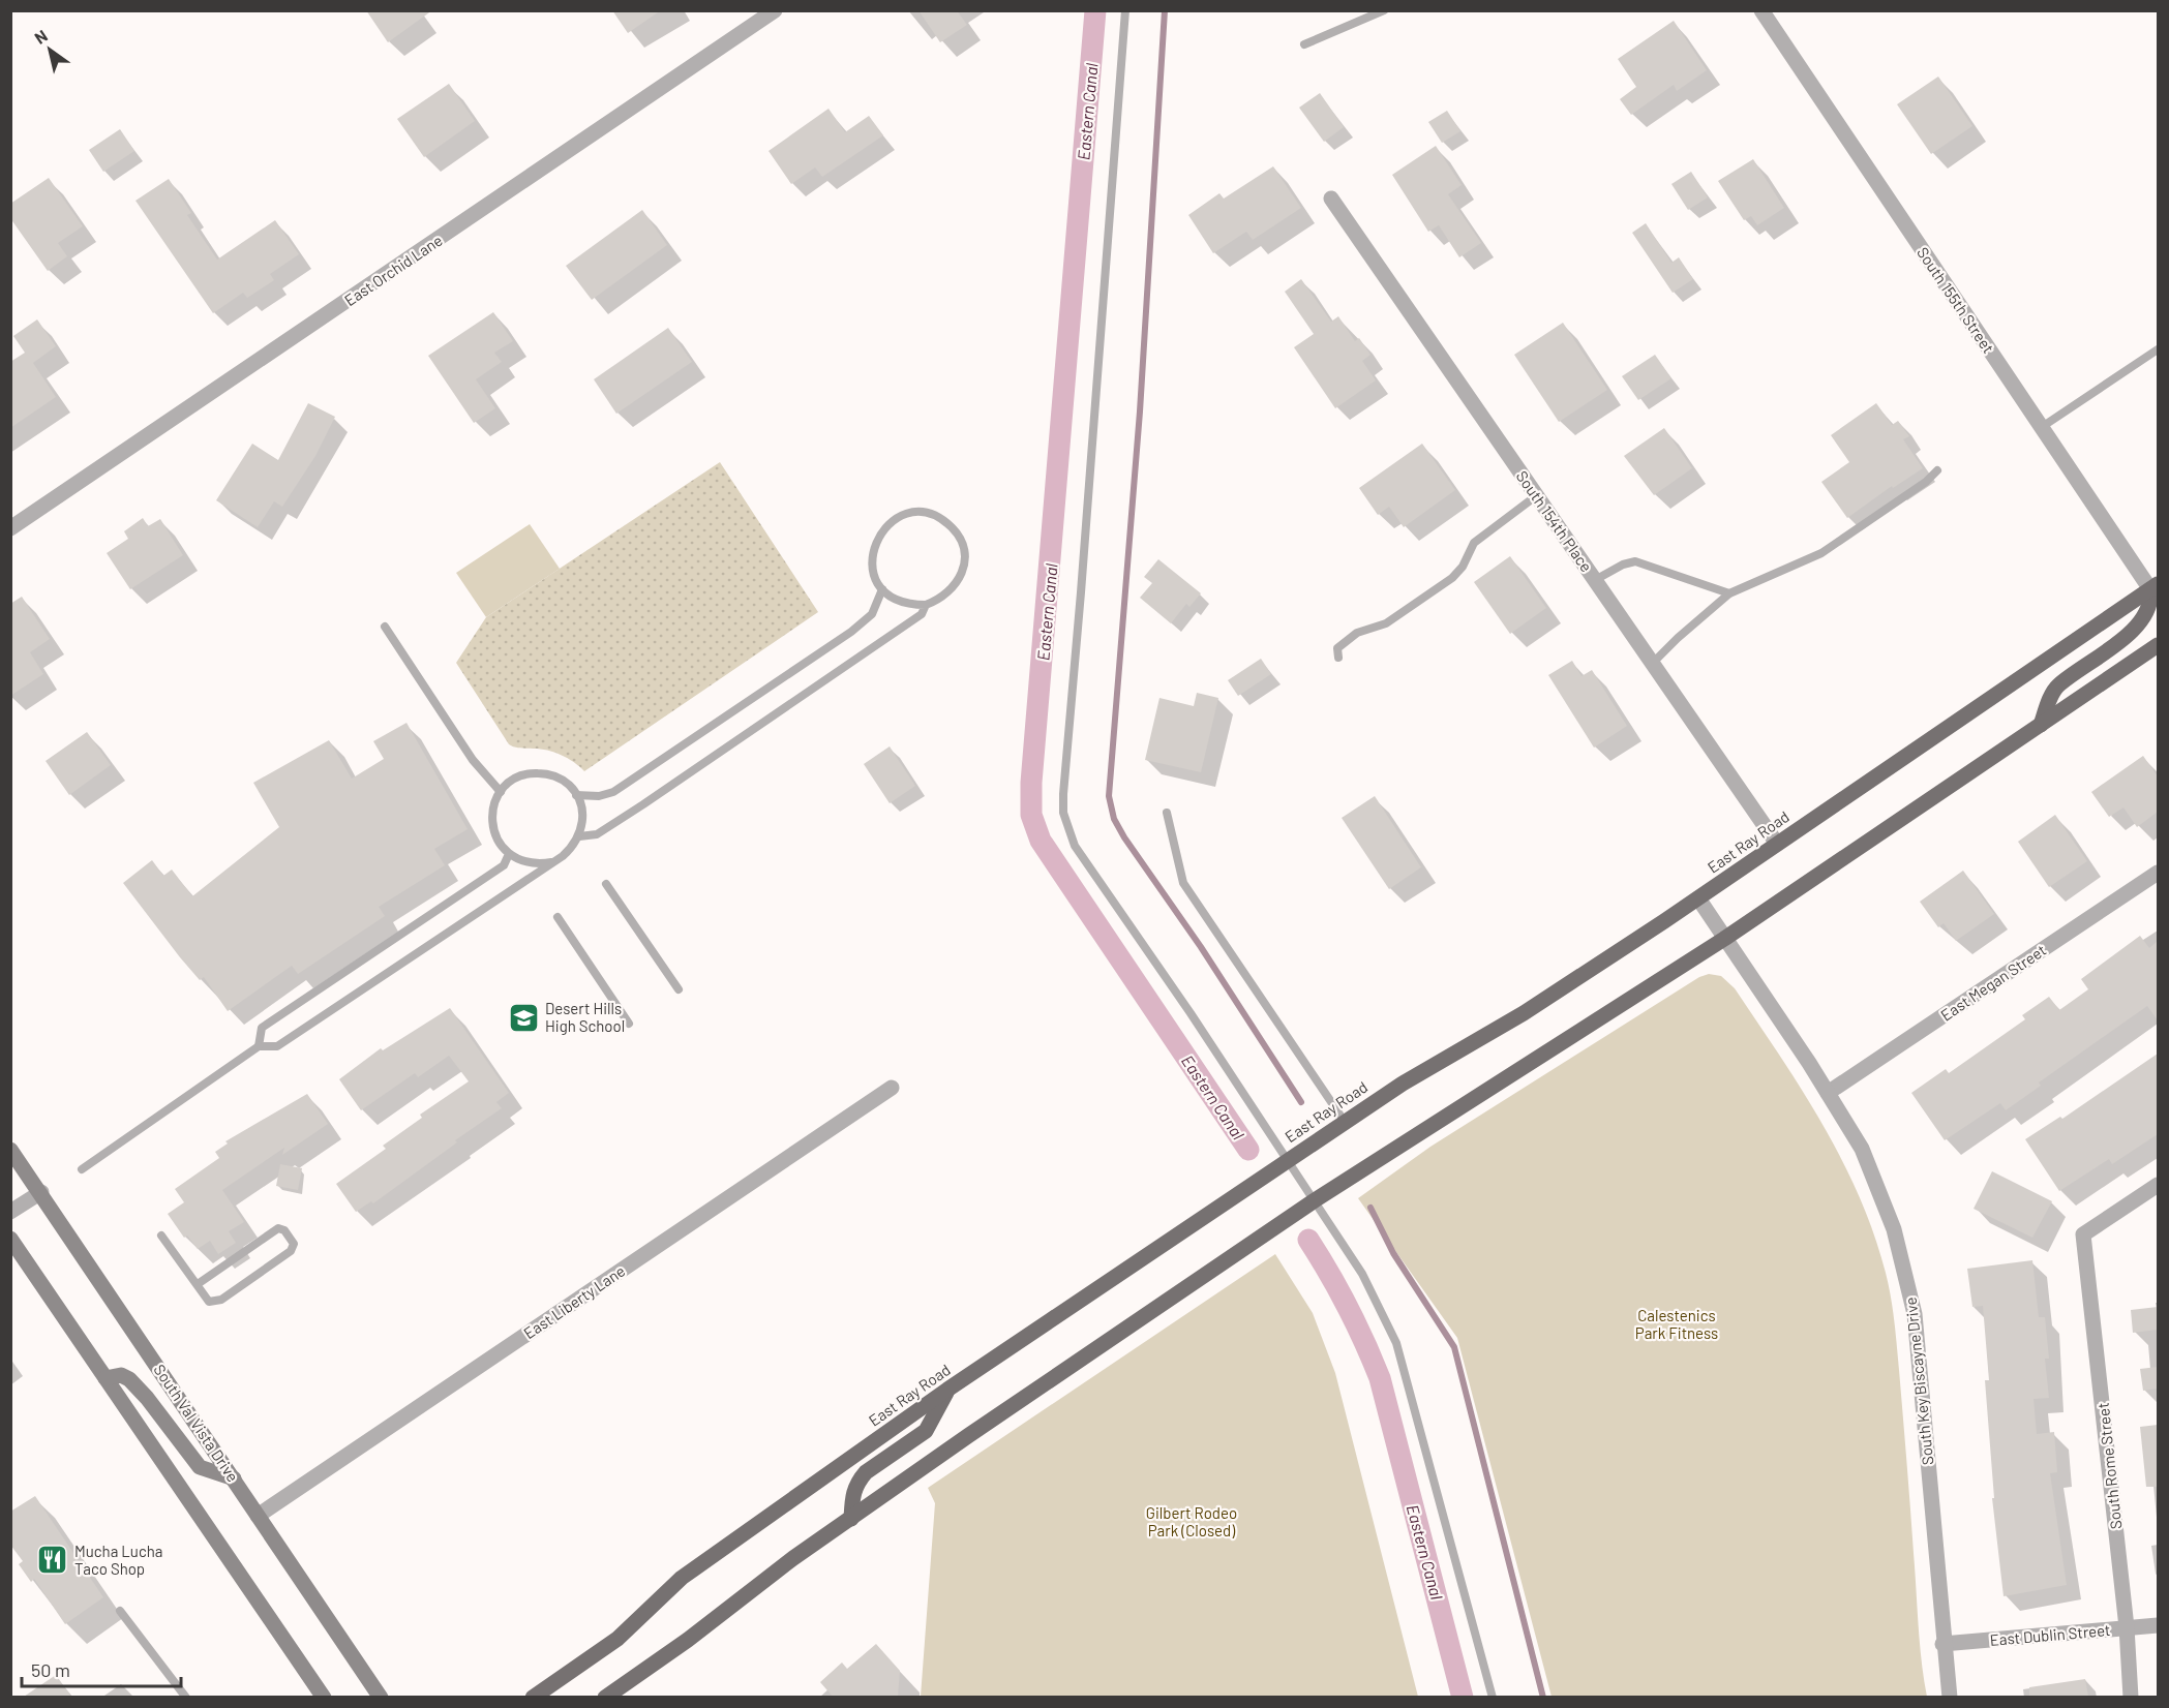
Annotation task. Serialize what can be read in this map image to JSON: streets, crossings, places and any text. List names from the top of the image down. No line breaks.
{"streets":{"main road":["East Ray Road","South Val Vista Drive"],"street":["East Orchid Lane","South 155th Street","South 154th Place","East Megan Street","East Liberty Lane","South Key Biscayne Drive","South Rome Street","East Dublin Street"]},"crossings":[["South 155th Street","East Ray Road"],["South 154th Place","East Ray Road"],["East Ray Road","South Key Biscayne Drive"],["East Megan Street","South Key Biscayne Drive"],["East Liberty Lane","South Val Vista Drive"],["South Key Biscayne Drive","East Dublin Street"],["South Rome Street","East Dublin Street"]],"water":["Eastern Canal"],"parks":["Calestenics Park Fitness","Gilbert Rodeo Park (Closed)"],"places":{"school or university":["Desert Hills High School"],"restaurant":["Mucha Lucha Taco Shop"]},"scale_bar":"50 m","north":"top left"}
